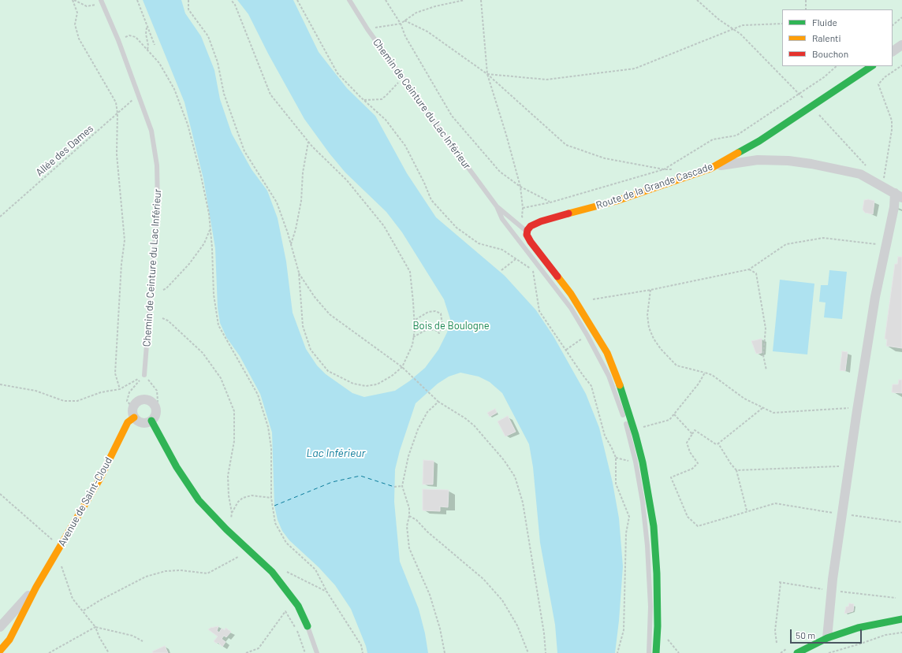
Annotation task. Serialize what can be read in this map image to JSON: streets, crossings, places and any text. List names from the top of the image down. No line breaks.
{"streets":{"street":["Chemin de Ceinture du Lac Inférieur","Route de la Grande Cascade","Avenue de Saint-Cloud"],"path":["Allée des Dames"]},"crossings":[["Chemin de Ceinture du Lac Inférieur","Allée des Dames"],["Chemin de Ceinture du Lac Inférieur","Route de la Grande Cascade"]],"water":["Lac Inférieur"],"parks":["Bois de Boulogne"],"legend":["Fluide","Ralenti","Bouchon"],"scale_bar":"50 m"}
